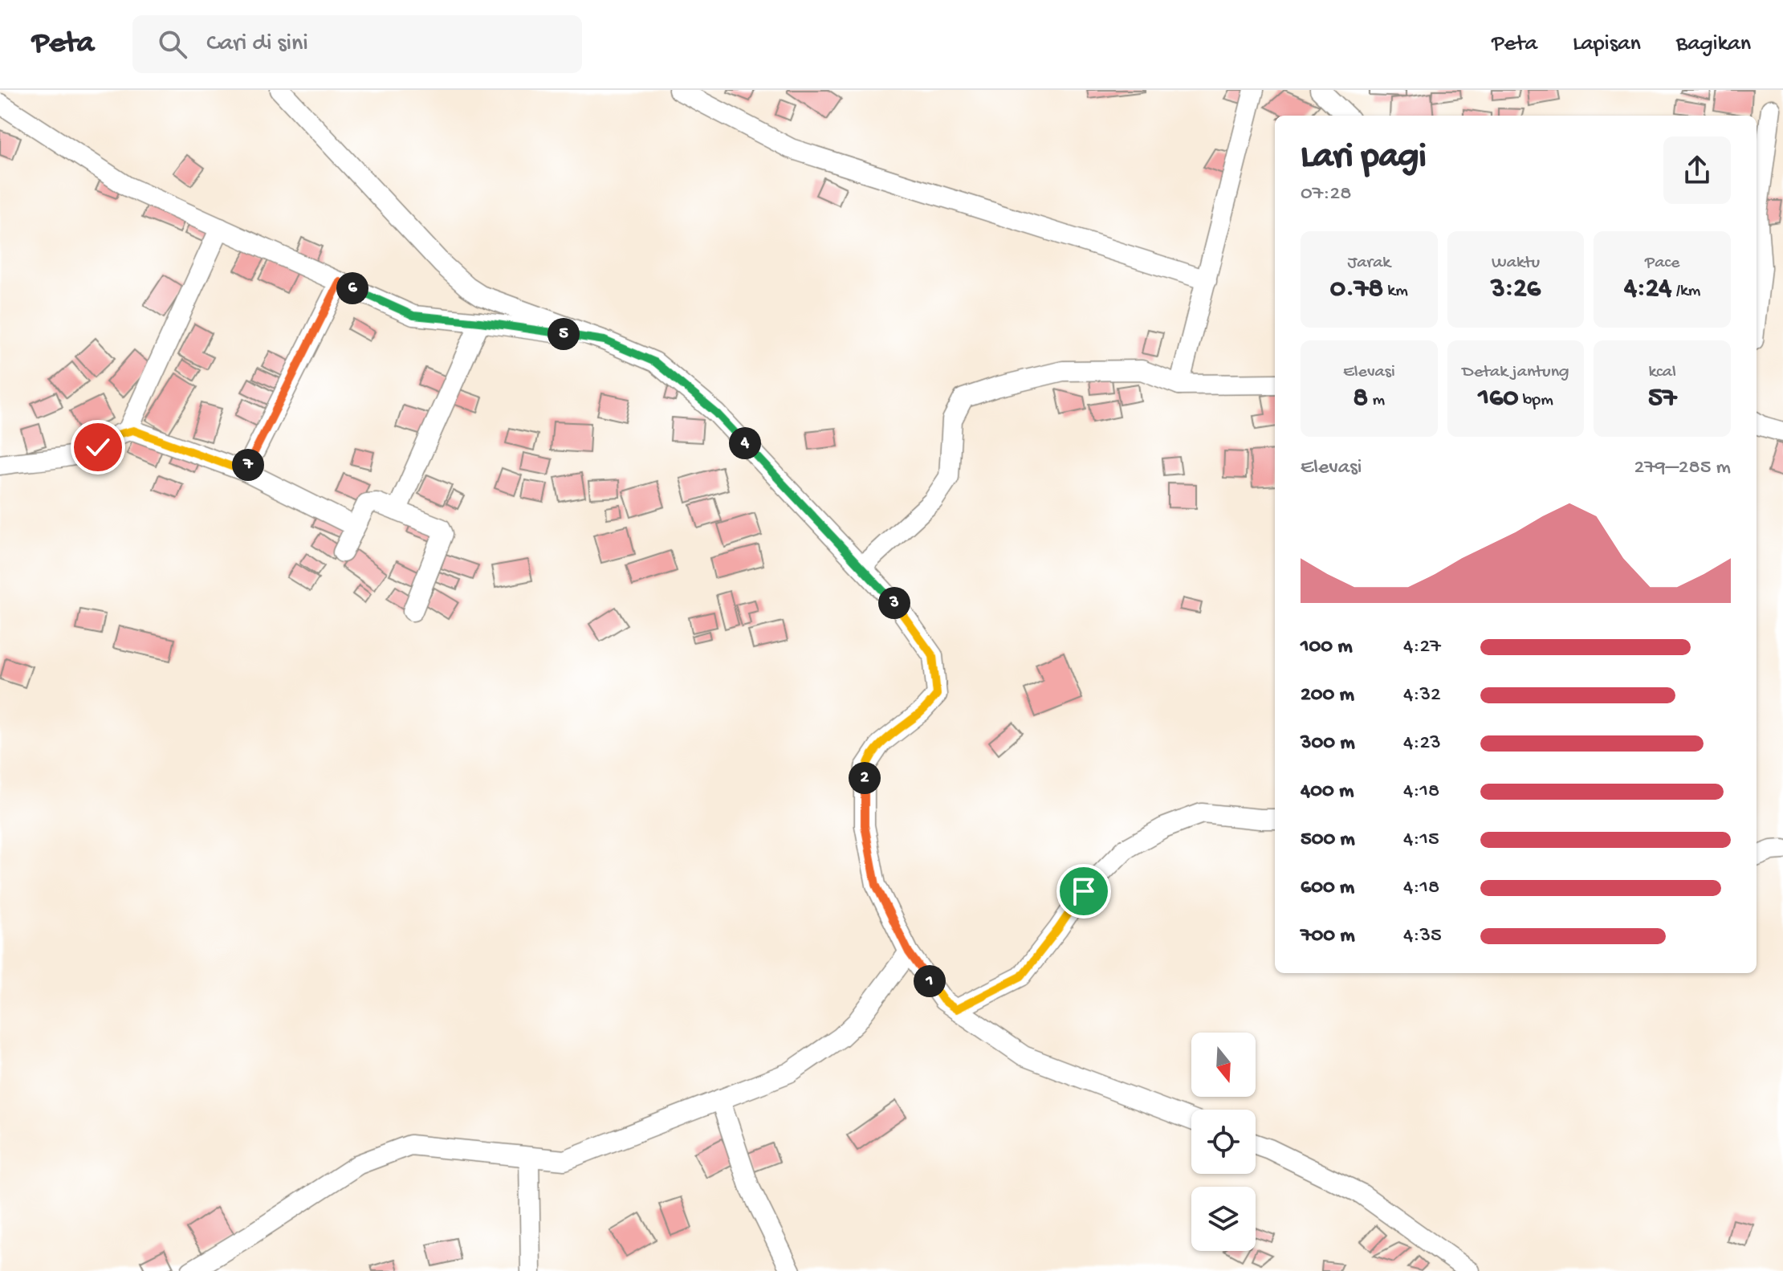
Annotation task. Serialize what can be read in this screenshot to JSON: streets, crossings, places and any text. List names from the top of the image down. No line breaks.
{"north":"bottom","page":{"header":"Peta","search":"Cari di sini","nav":["Peta","Lapisan","Bagikan"],"heading":["Lari pagi","07:28"],"stats":[["Jarak","0.78 km"],["Waktu","3:26"],["Pace","4:24 /km"],["Elevasi","8 m"],["Detak jantung","160 bpm"],["kcal","57"]],"pins":["6","5","4","7","3","2","1"],"chart":["Elevasi","279–285 m"],"list":[{"name":"100 m","note":"4:27"},{"name":"200 m","note":"4:32"},{"name":"300 m","note":"4:23"},{"name":"400 m","note":"4:18"},{"name":"500 m","note":"4:15"},{"name":"600 m","note":"4:18"},{"name":"700 m","note":"4:35"}]}}
